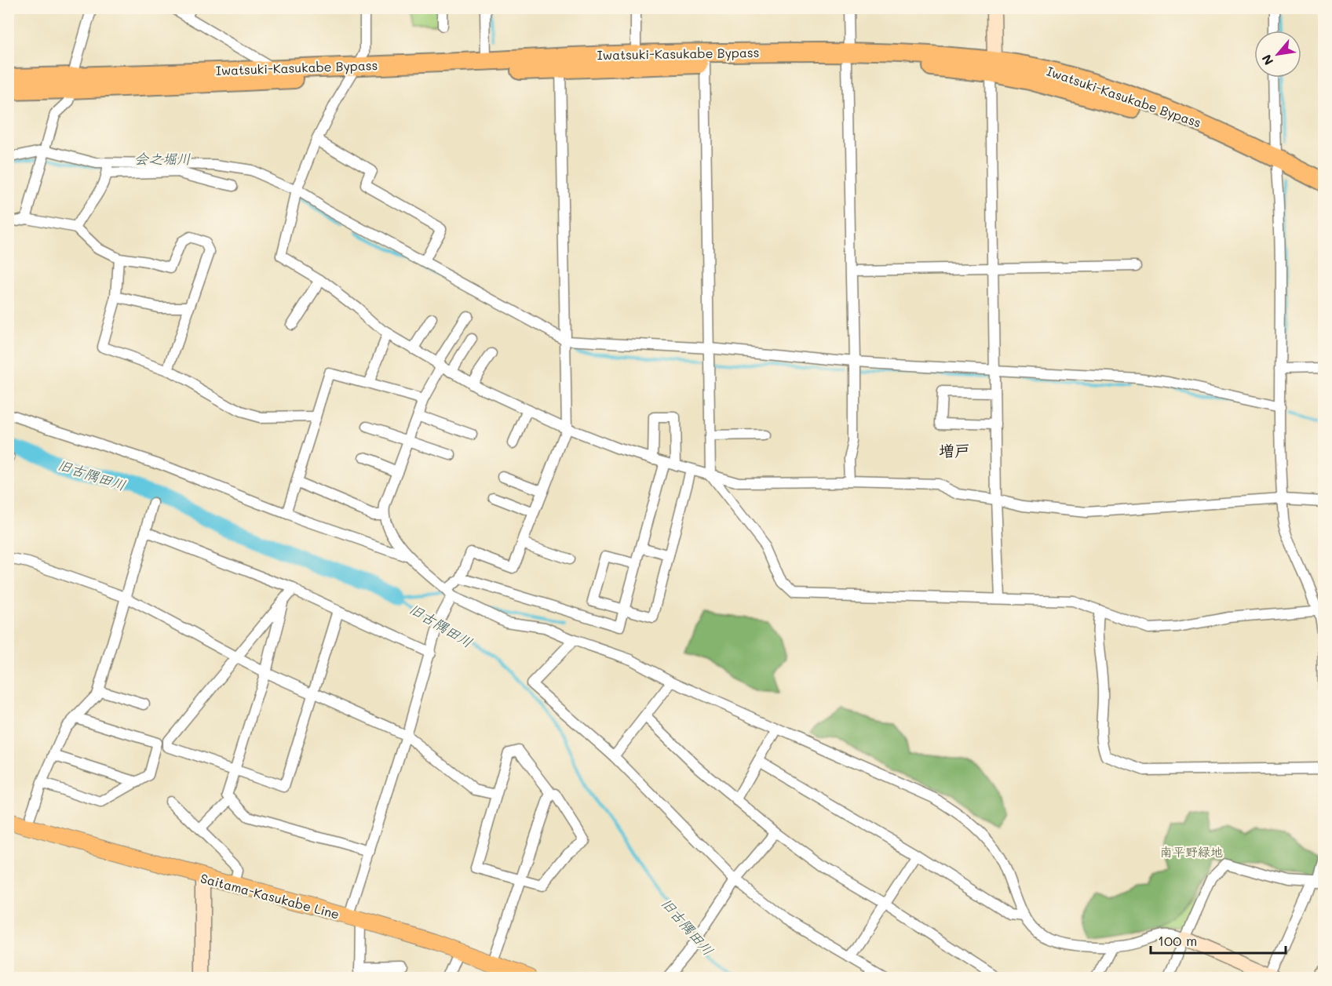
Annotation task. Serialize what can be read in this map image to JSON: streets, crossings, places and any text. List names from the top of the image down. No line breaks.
{"streets":{"highway":["Iwatsuki-Kasukabe Bypass"],"main road":["Saitama-Kasukabe Line"]},"districts":["増戸"],"water":["会之堀川","旧古隅田川"],"parks":["南平野緑地"],"scale_bar":"100 m","north":"bottom left"}
